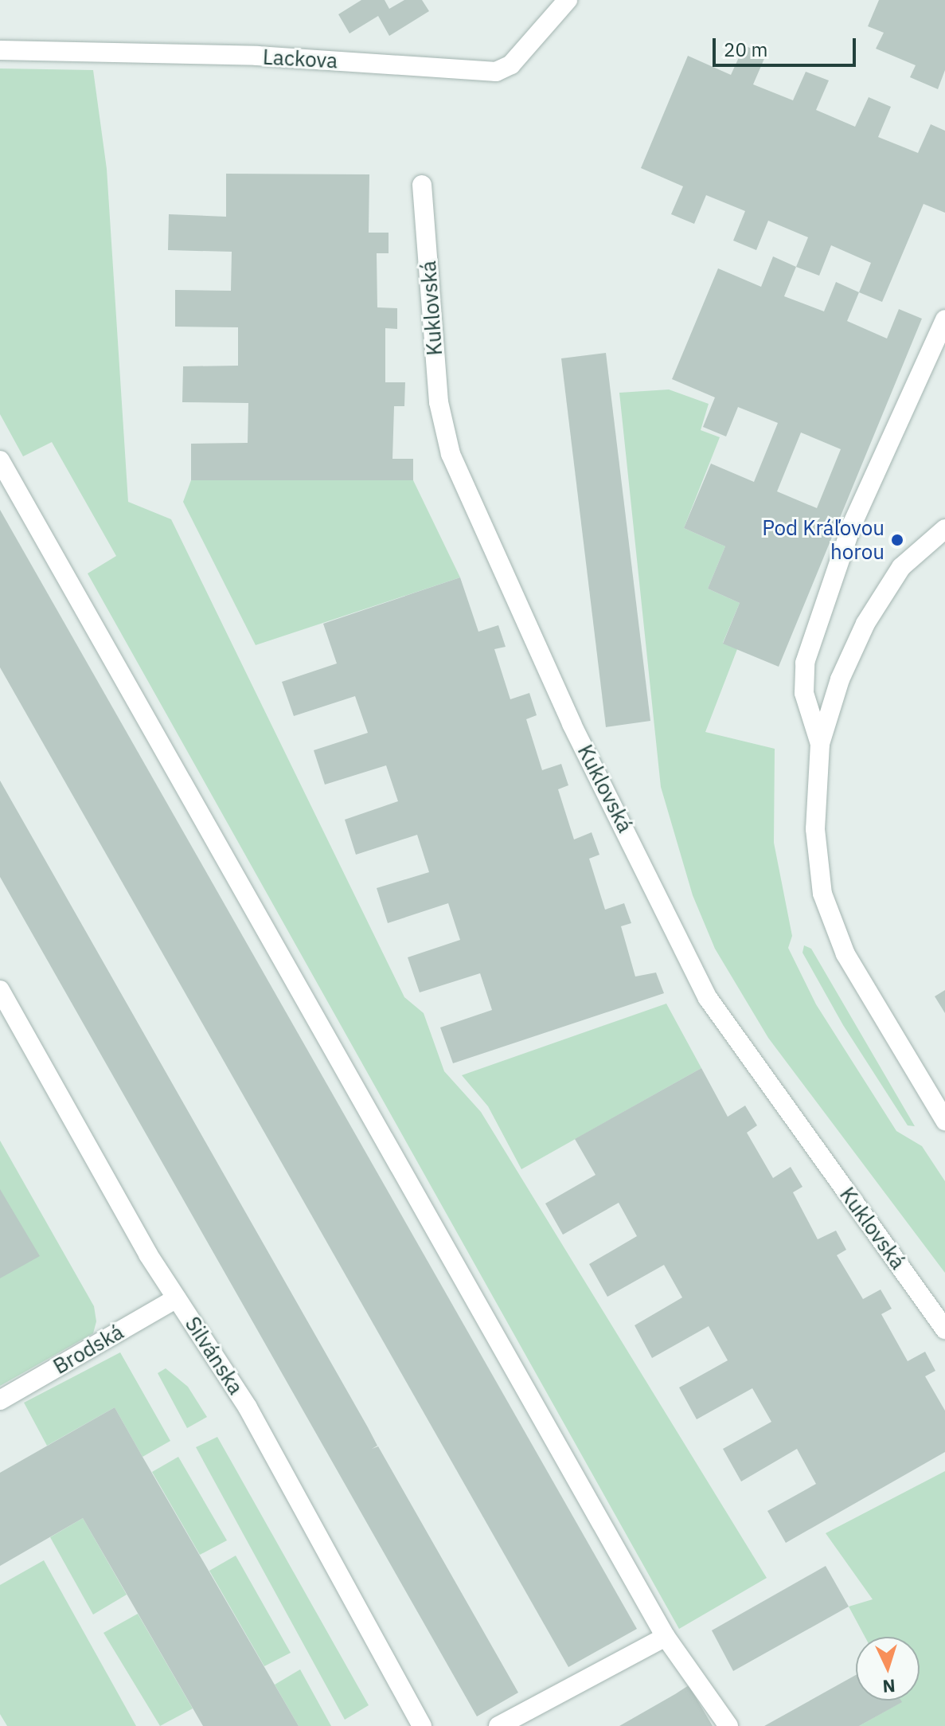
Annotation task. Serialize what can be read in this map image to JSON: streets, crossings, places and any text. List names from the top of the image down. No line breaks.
{"streets":{"street":["Lackova","Kuklovská","Brodská","Silvánska"]},"crossings":[["Brodská","Silvánska"]],"places":["Pod Kráľovou horou"],"scale_bar":"20 m","north":"bottom"}
